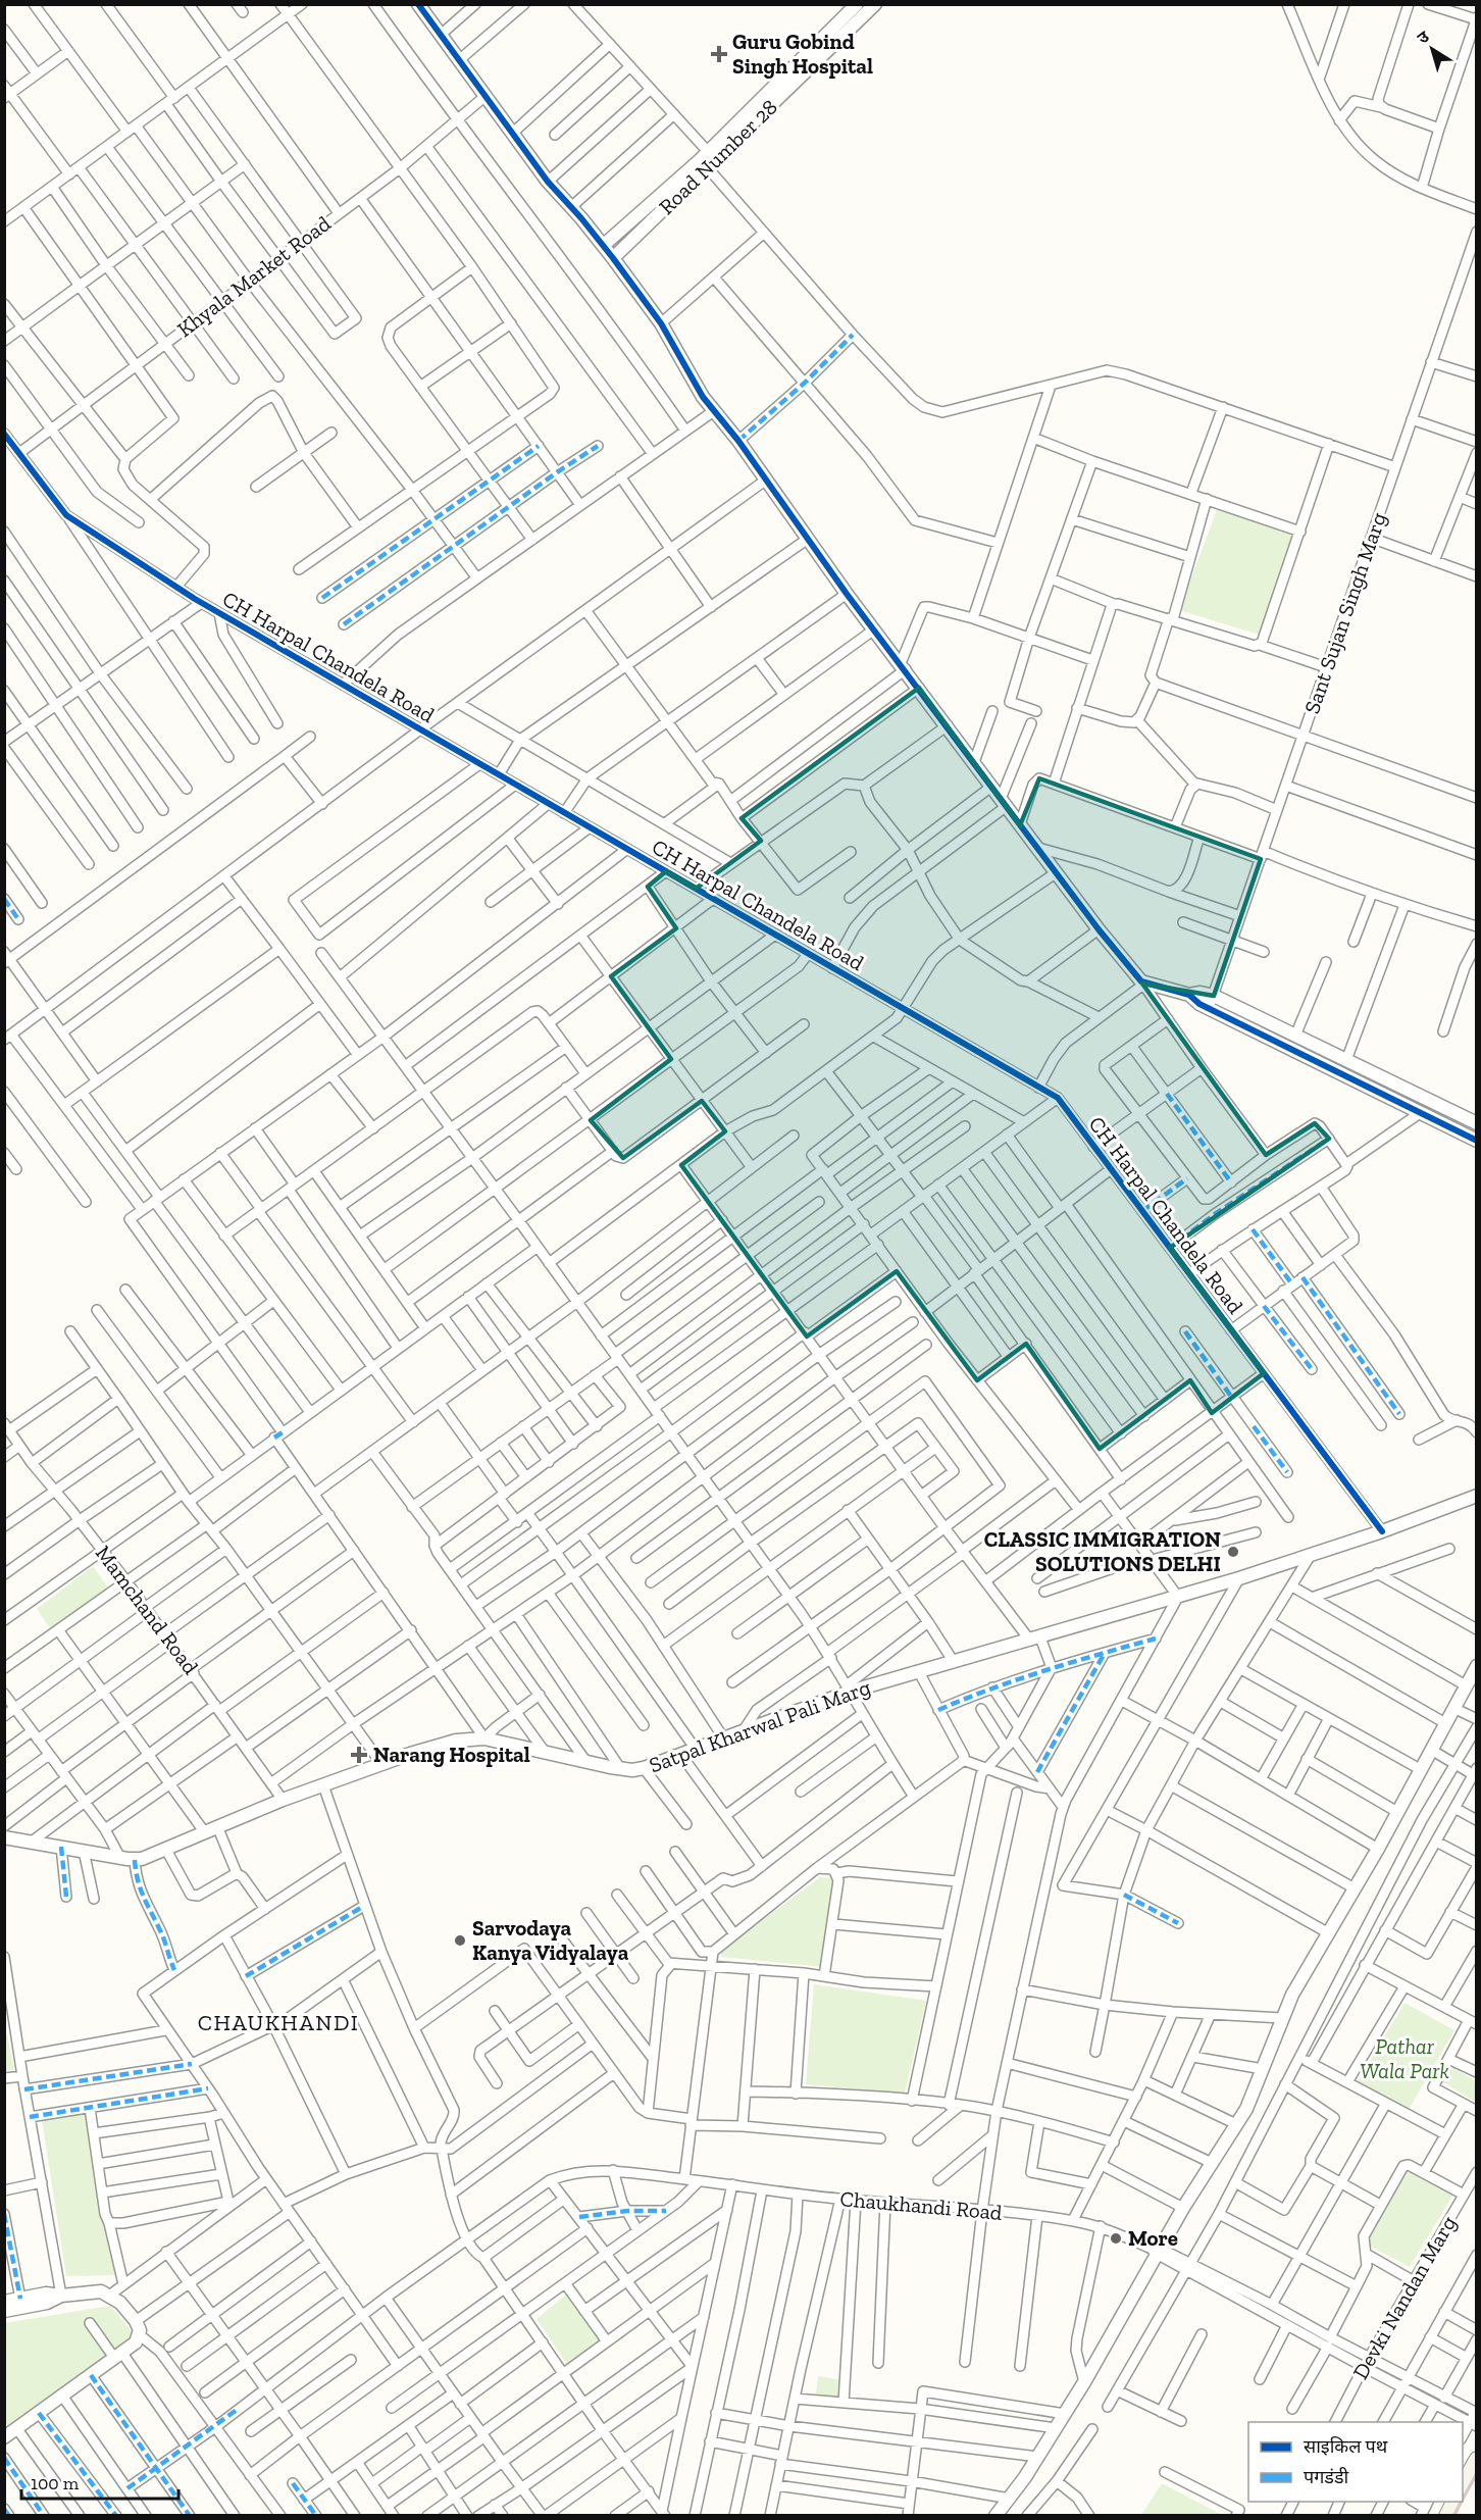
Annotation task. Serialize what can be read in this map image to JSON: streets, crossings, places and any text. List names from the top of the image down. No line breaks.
{"streets":{"street":["Road Number 28","Khyala Market Road","Sant Sujan Singh Marg","CH Harpal Chandela Road","Mamchand Road","Satpal Kharwal Pali Marg","Chaukhandi Road","Devki Nandan Marg"]},"crossings":[["Khyala Market Road","CH Harpal Chandela Road"],["CH Harpal Chandela Road","Satpal Kharwal Pali Marg"],["Mamchand Road","Satpal Kharwal Pali Marg"]],"districts":["CHAUKHANDI"],"parks":["Pathar Wala Park"],"places":{"health":["Guru Gobind Singh Hospital","Narang Hospital"],"other":["CLASSIC IMMIGRATION SOLUTIONS DELHI","Sarvodaya Kanya Vidyalaya","More"]},"legend":["साइकिल पथ","पगडंडी"],"scale_bar":"100 m","north":"top left"}
